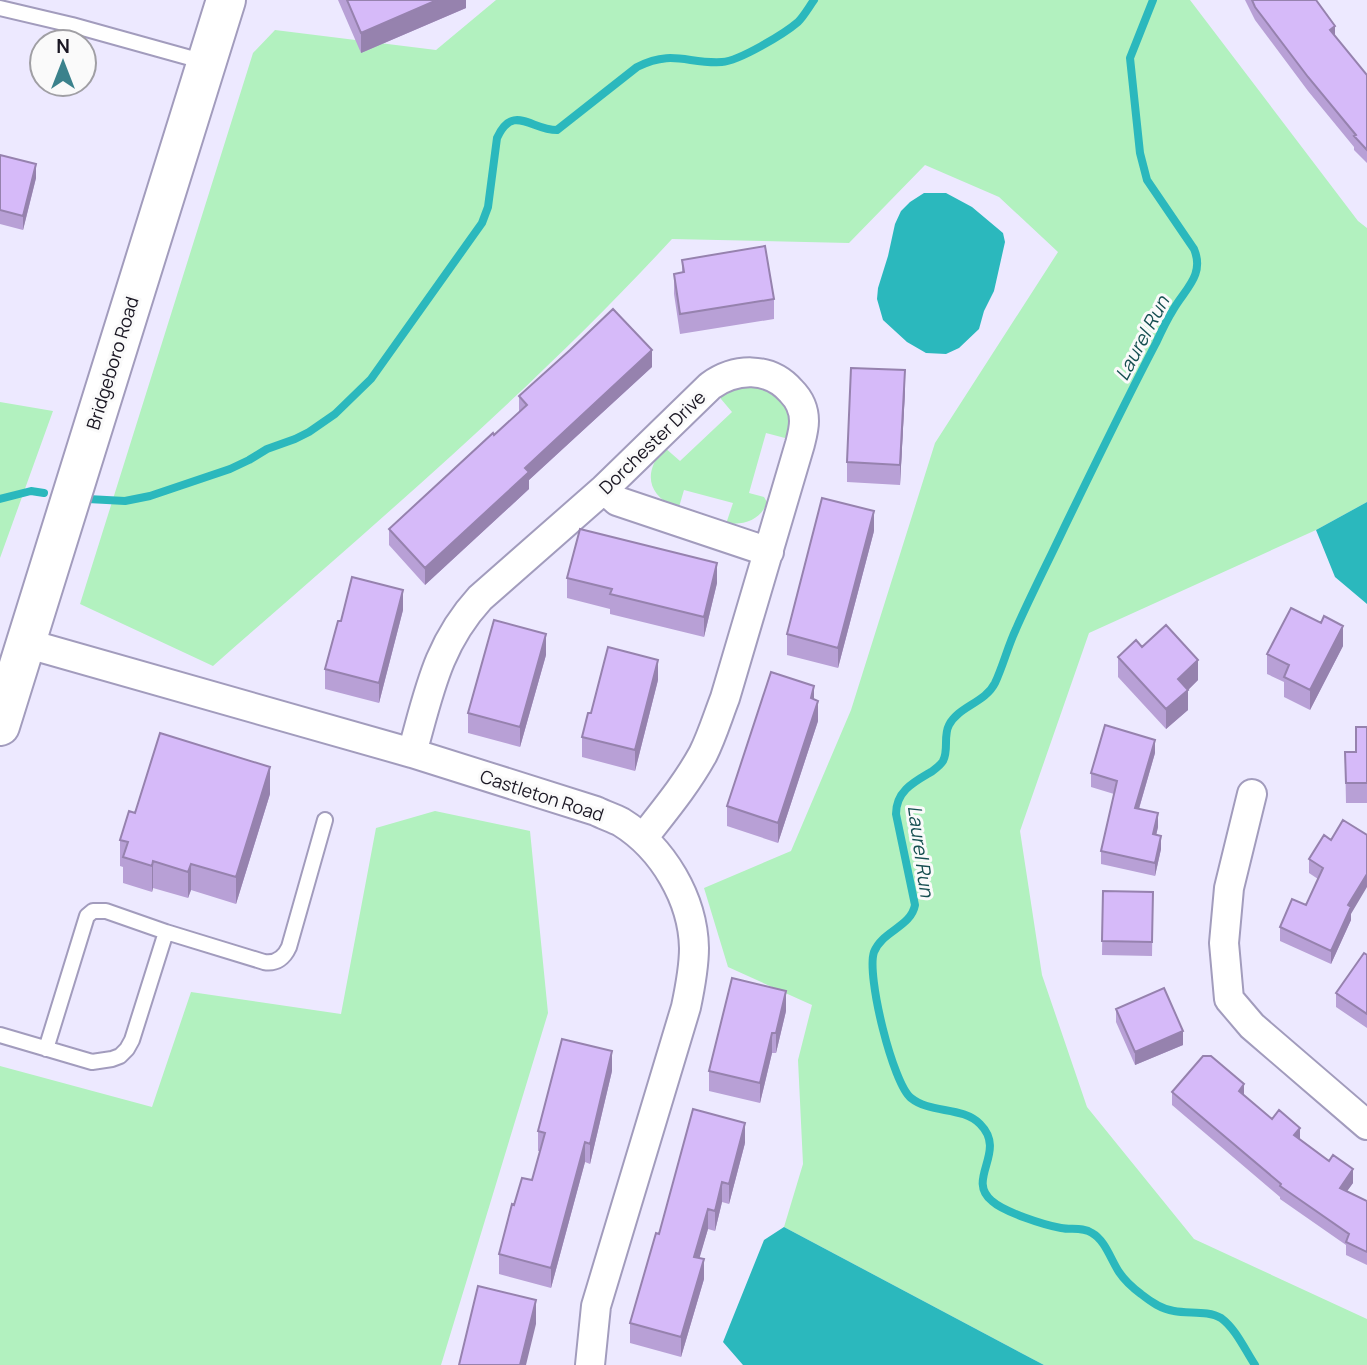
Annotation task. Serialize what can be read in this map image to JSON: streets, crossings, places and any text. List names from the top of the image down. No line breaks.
{"streets":{"main road":["Bridgeboro Road"],"street":["Dorchester Drive","Castleton Road"]},"crossings":[["Bridgeboro Road","Castleton Road"],["Dorchester Drive","Castleton Road"]],"water":["Laurel Run"],"north":"top"}
